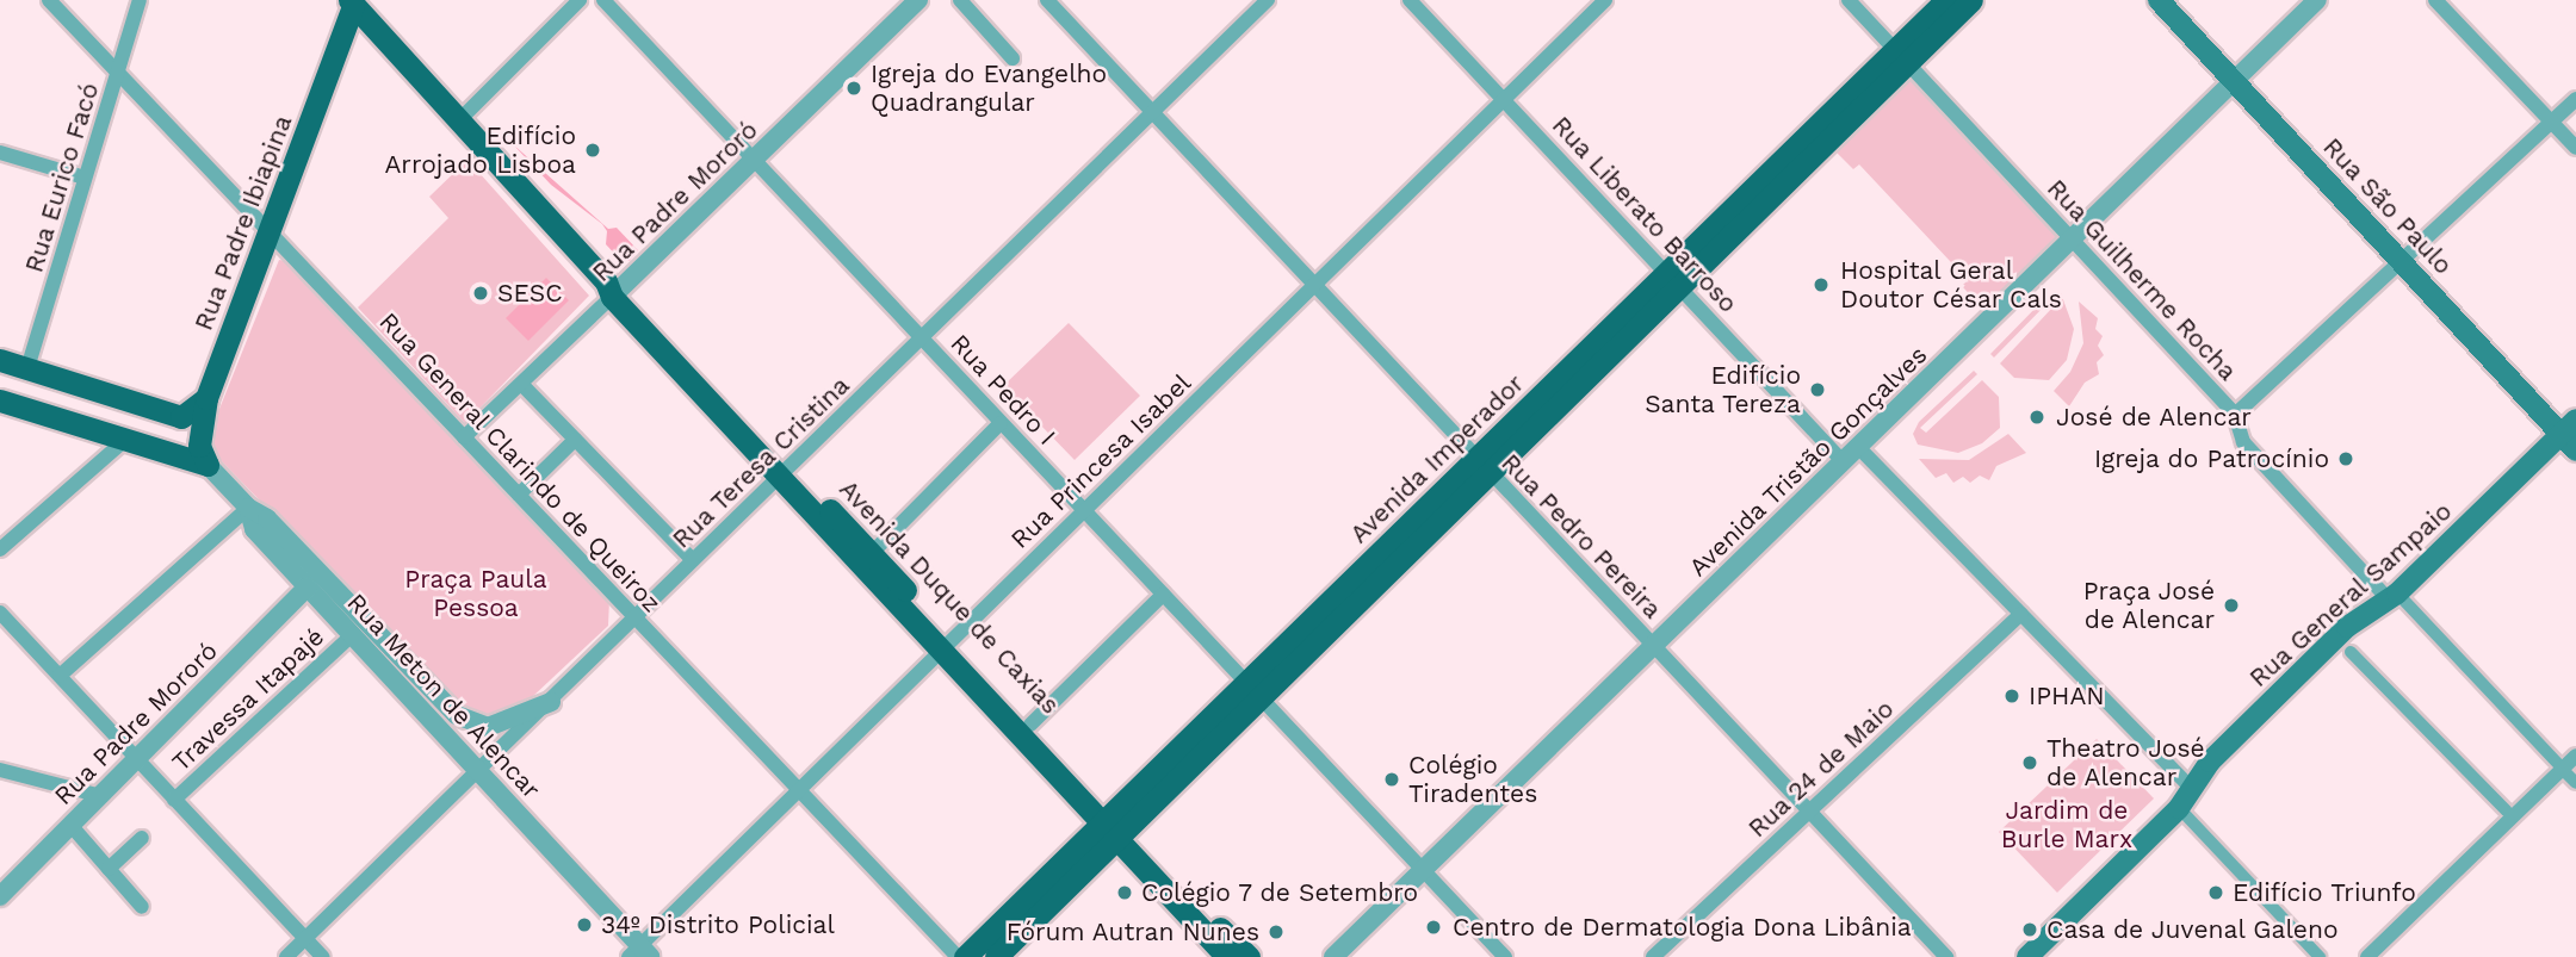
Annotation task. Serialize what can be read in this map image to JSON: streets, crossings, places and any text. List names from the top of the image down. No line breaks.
{"streets":{"main road":["Rua São Paulo","Rua Padre Ibiapina","Avenida Imperador","Rua General Sampaio","Avenida Duque de Caxias"],"street":["Rua Eurico Facó","Rua Padre Mororó","Rua Liberato Barroso","Rua Guilherme Rocha","Rua Pedro I","Rua Princesa Isabel","Avenida Tristão Gonçalves","Rua General Clarindo de Queiroz","Rua Teresa Cristina","Rua Pedro Pereira","Rua Meton de Alencar","Travessa Itapajé","Rua 24 de Maio"]},"crossings":[["Rua Eurico Facó","Rua General Clarindo de Queiroz"],["Rua Padre Mororó","Rua Pedro I"],["Rua Padre Mororó","Rua General Clarindo de Queiroz"],["Rua Padre Mororó","Avenida Duque de Caxias"],["Rua Padre Mororó","Rua Meton de Alencar"],["Rua São Paulo","Avenida Tristão Gonçalves"],["Rua São Paulo","Rua General Sampaio"],["Rua Liberato Barroso","Avenida Imperador"],["Rua Liberato Barroso","Rua Princesa Isabel"],["Rua Liberato Barroso","Avenida Tristão Gonçalves"],["Rua Padre Ibiapina","Rua General Clarindo de Queiroz"],["Rua Padre Ibiapina","Avenida Duque de Caxias"],["Rua Padre Ibiapina","Rua Meton de Alencar"],["Rua Guilherme Rocha","Avenida Imperador"],["Rua Guilherme Rocha","Avenida Tristão Gonçalves"],["Rua Guilherme Rocha","Rua General Sampaio"],["Rua Pedro I","Avenida Imperador"],["Rua Pedro I","Rua Princesa Isabel"],["Rua Pedro I","Avenida Tristão Gonçalves"],["Rua Pedro I","Rua Teresa Cristina"],["Avenida Imperador","Rua Pedro Pereira"],["Avenida Imperador","Avenida Duque de Caxias"],["Rua Princesa Isabel","Rua General Clarindo de Queiroz"],["Rua Princesa Isabel","Rua Pedro Pereira"],["Rua Princesa Isabel","Avenida Duque de Caxias"],["Rua Princesa Isabel","Rua Meton de Alencar"],["Avenida Tristão Gonçalves","Rua Pedro Pereira"],["Rua General Clarindo de Queiroz","Rua Teresa Cristina"],["Rua Teresa Cristina","Rua Pedro Pereira"],["Rua Teresa Cristina","Avenida Duque de Caxias"],["Rua Teresa Cristina","Rua Meton de Alencar"],["Rua Pedro Pereira","Rua 24 de Maio"],["Rua Meton de Alencar","Travessa Itapajé"]],"parks":["Praça Paula Pessoa","Jardim de Burle Marx"],"places":["Igreja do Evangelho Quadrangular","Edifício Arrojado Lisboa","Hospital Geral Doutor César Cals","SESC","Edifício Santa Tereza","José de Alencar","Igreja do Patrocínio","Praça José de Alencar","IPHAN","Theatro José de Alencar","Colégio Tiradentes","Colégio 7 de Setembro","Edifício Triunfo","34º Distrito Policial","Centro de Dermatologia Dona Libânia","Casa de Juvenal Galeno","Fórum Autran Nunes"]}
